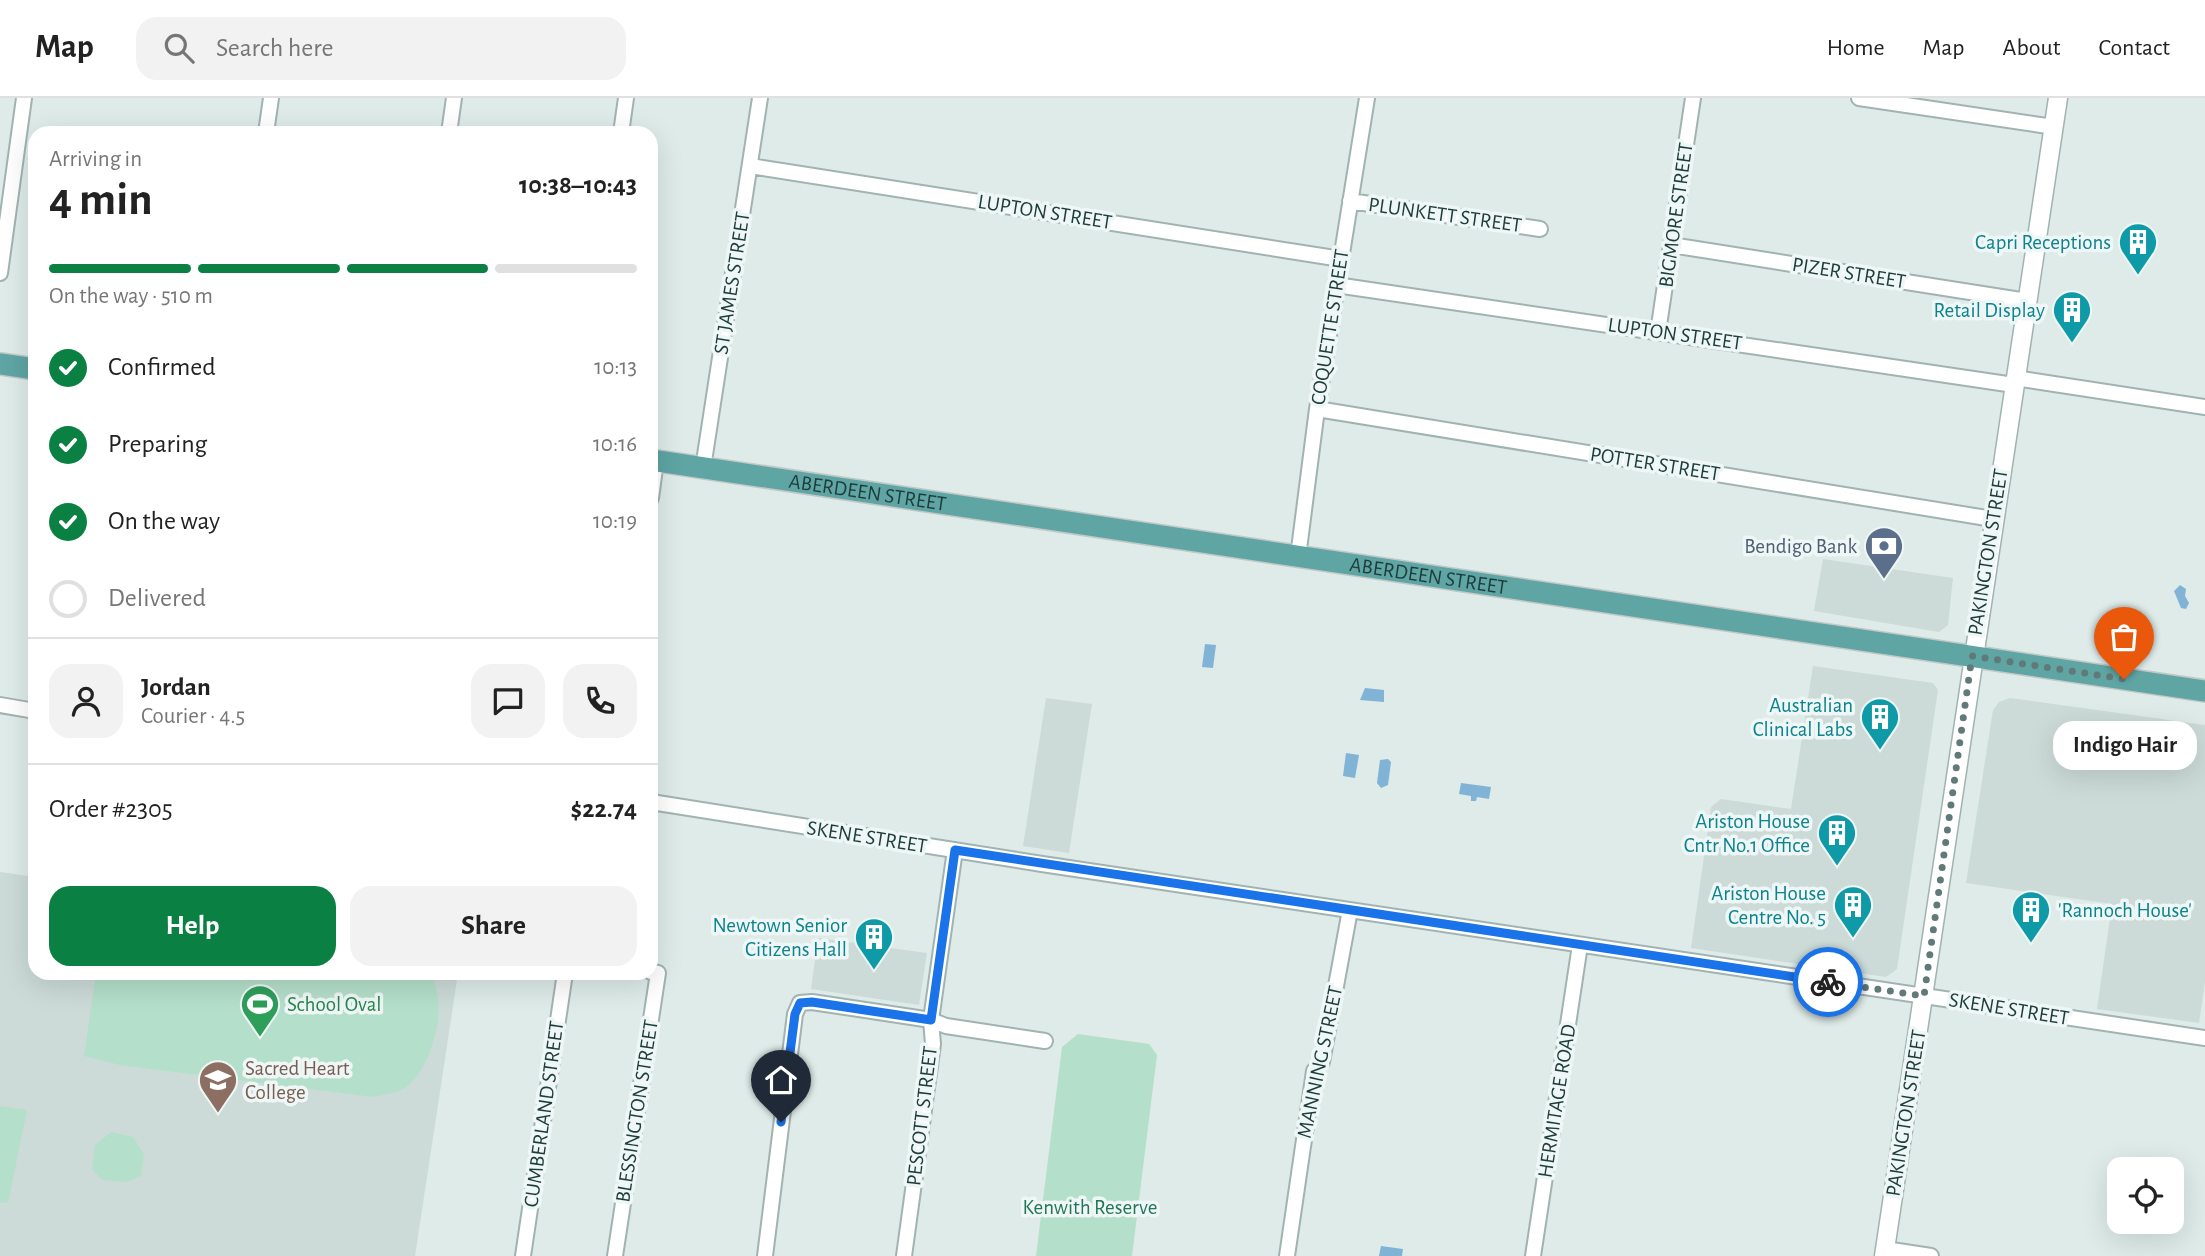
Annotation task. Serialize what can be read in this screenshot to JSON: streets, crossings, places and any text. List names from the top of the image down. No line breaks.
{"streets":{"main road":["ABERDEEN STREET"],"street":["LUPTON STREET","PLUNKETT STREET","BIGMORE STREET","PIZER STREET","ST JAMES STREET","COQUETTE STREET","POTTER STREET","PAKINGTON STREET","SKENE STREET","MANNING STREET","HERMITAGE ROAD","BLESSINGTON STREET","CUMBERLAND STREET","PESCOTT STREET"]},"crossings":[["LUPTON STREET","BIGMORE STREET"],["LUPTON STREET","ST JAMES STREET"],["LUPTON STREET","COQUETTE STREET"],["LUPTON STREET","PAKINGTON STREET"],["PLUNKETT STREET","COQUETTE STREET"],["BIGMORE STREET","PIZER STREET"],["PIZER STREET","PAKINGTON STREET"],["ST JAMES STREET","ABERDEEN STREET"],["COQUETTE STREET","POTTER STREET"],["COQUETTE STREET","ABERDEEN STREET"],["POTTER STREET","PAKINGTON STREET"],["ABERDEEN STREET","PAKINGTON STREET"],["PAKINGTON STREET","SKENE STREET"],["SKENE STREET","MANNING STREET"],["SKENE STREET","HERMITAGE ROAD"],["SKENE STREET","PESCOTT STREET"]],"parks":["Kenwith Reserve"],"places":{"building":["Capri Receptions","Retail Display","Australian Clinical Labs","Ariston House Cntr No.1 Office","Ariston House Centre No. 5","'Rannoch House'","Newtown Senior Citizens Hall"],"bank":["Bendigo Bank"],"other":["Indigo Hair"],"sports":["School Oval"],"school or university":["Sacred Heart College"]},"page":{"header":"Map","search":"Search here","nav":["Home","Map","About","Contact"],"heading":["4 min","Arriving in","10:38–10:43"],"panel":["Jordan","Courier · 4.5","Order #2305","$22.74"],"bar":"On the way · 510 m","list":[["Confirmed","10:13"],["Preparing","10:16"],["On the way","10:19"],"Delivered"],"bubble":"Indigo Hair","buttons":["Help","Share"]}}
